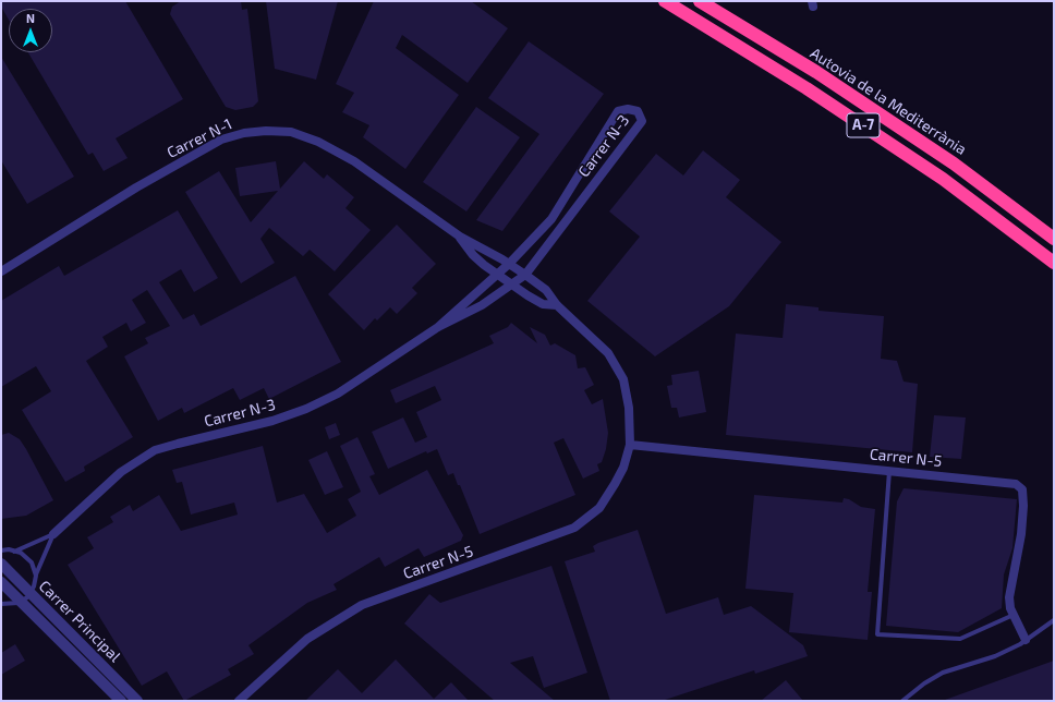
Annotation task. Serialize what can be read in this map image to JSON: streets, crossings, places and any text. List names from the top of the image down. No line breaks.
{"streets":{"highway":["Autovia de la Mediterrània","A-7"],"street":["Carrer N-1","Carrer N-3","Carrer N-5","Carrer Principal"]},"crossings":[["Carrer N-1","Carrer N-3"],["Carrer N-1","Carrer N-5"]],"north":"top"}
